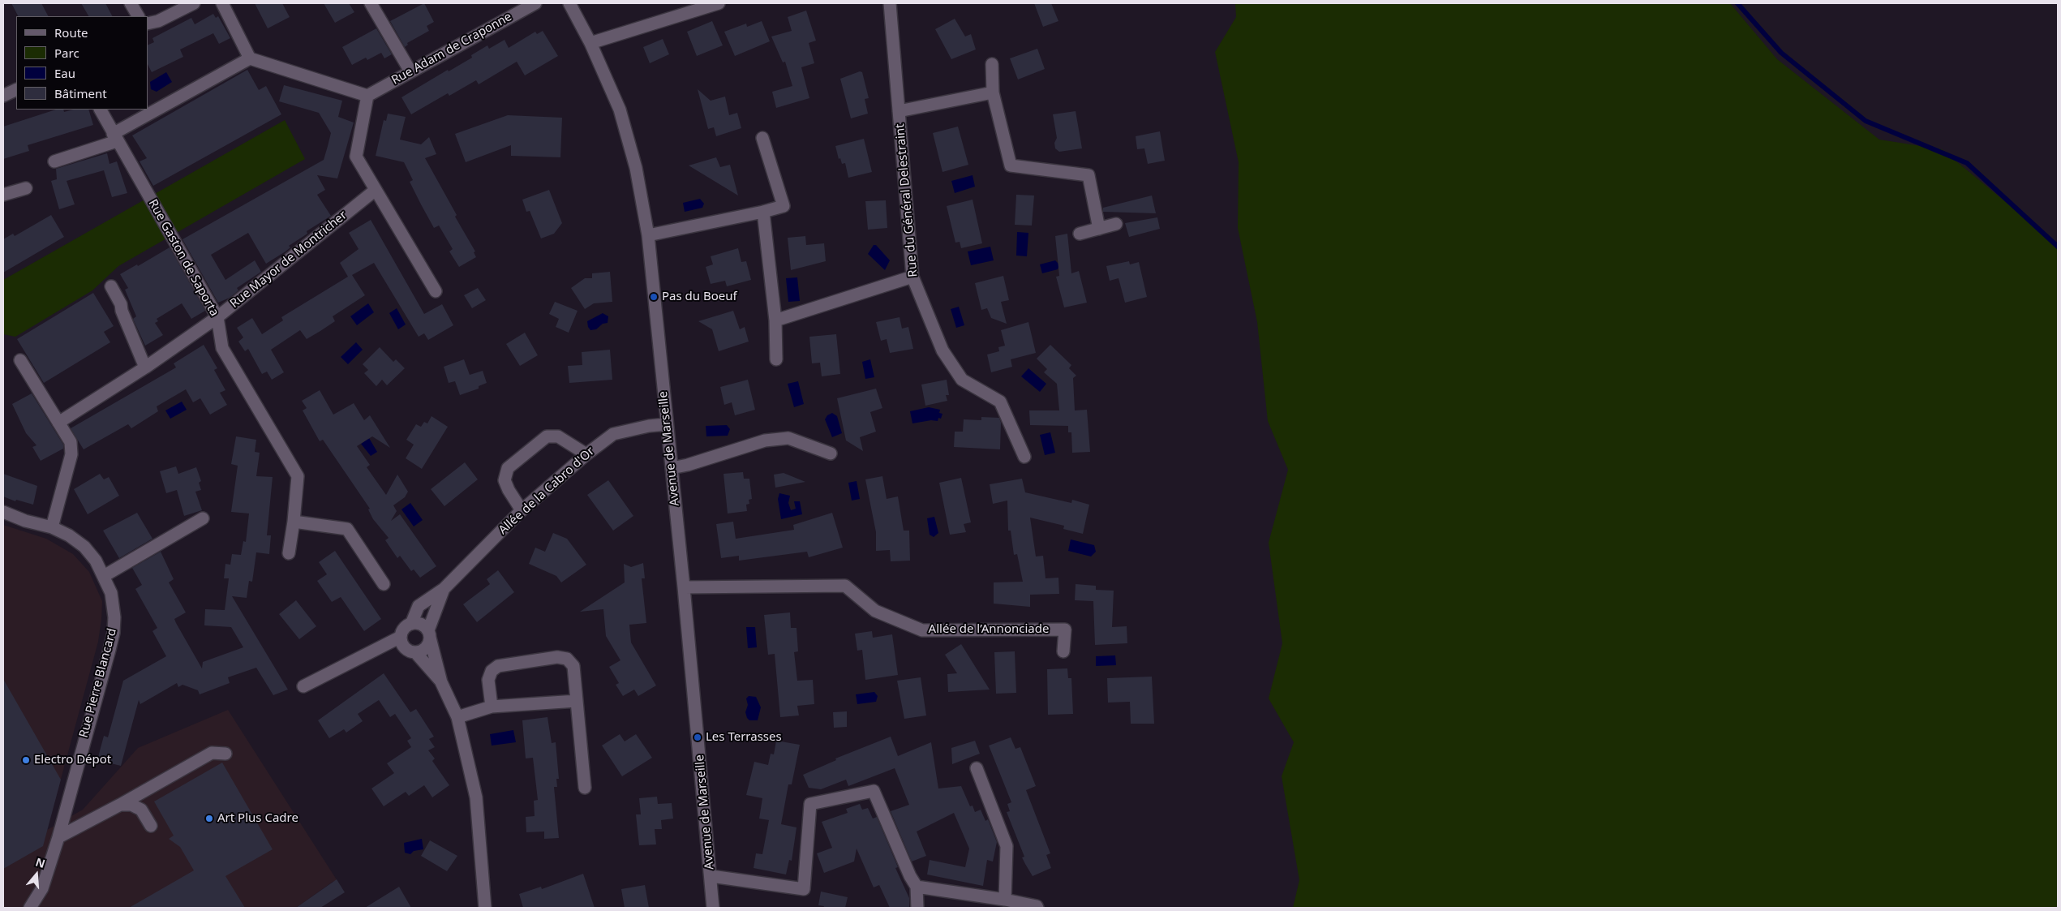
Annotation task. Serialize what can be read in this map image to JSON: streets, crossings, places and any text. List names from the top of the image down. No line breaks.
{"streets":{"street":["Rue Adam de Craponne","Rue du Général Delestraint","Rue Gaston de Saporta","Rue Mayor de Montricher","Avenue de Marseille","Allée de la Cabro d'Or","Allée de l’Annonciade","Rue Pierre Blancard"]},"crossings":[["Rue Gaston de Saporta","Rue Mayor de Montricher"],["Avenue de Marseille","Allée de la Cabro d'Or"],["Avenue de Marseille","Allée de l’Annonciade"]],"places":["Pas du Boeuf","Les Terrasses","Electro Dépot","Art Plus Cadre"],"legend":["Route","Parc","Eau","Bâtiment"],"north":"top"}
